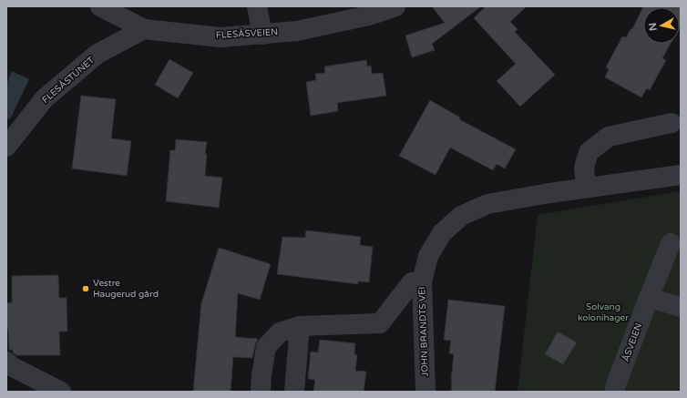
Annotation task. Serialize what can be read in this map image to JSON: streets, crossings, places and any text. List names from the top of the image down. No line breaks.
{"streets":{"street":["FLESÅSVEIEN","FLESÅSTUNET","JOHN BRANDTS VEI","ÅSVEIEN"]},"crossings":[["FLESÅSVEIEN","FLESÅSTUNET"]],"parks":["Solvang kolonihager"],"places":["Vestre Haugerud gård"],"north":"left"}
